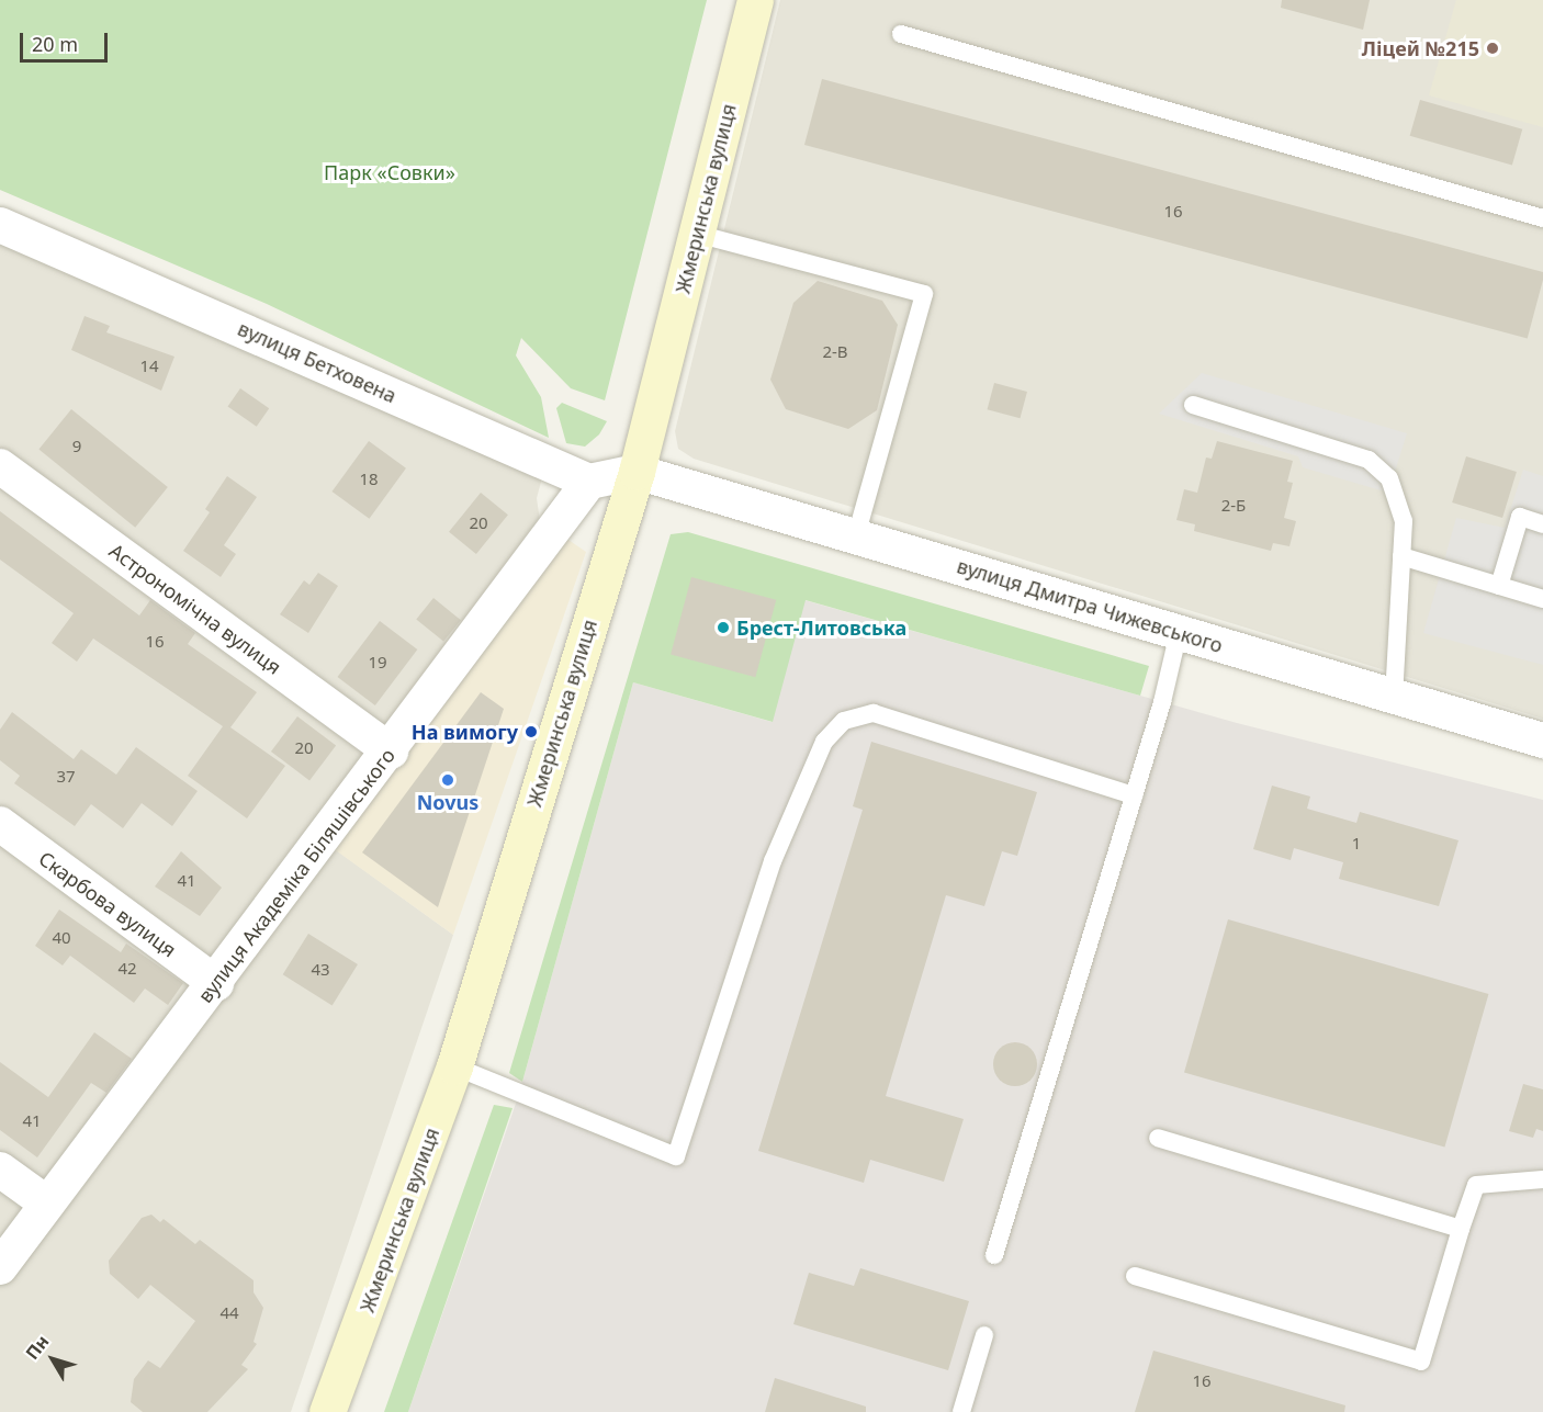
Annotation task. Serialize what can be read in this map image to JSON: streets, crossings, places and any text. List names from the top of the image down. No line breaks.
{"streets":{"main road":["Жмеринська вулиця"],"street":["вулиця Бетховена","вулиця Дмитра Чижевського","Астрономічна вулиця","вулиця Академіка Біляшівського","Скарбова вулиця"]},"crossings":[["Жмеринська вулиця","вулиця Дмитра Чижевського"],["вулиця Бетховена","вулиця Академіка Біляшівського"],["Астрономічна вулиця","вулиця Академіка Біляшівського"],["вулиця Академіка Біляшівського","Скарбова вулиця"]],"parks":["Парк «Совки»"],"places":["Ліцей №215","Брест-Литовська","На вимогу","Novus"],"house_numbers":["16","2-В","14","9","18","2-Б","20","16","19","20","37","1","41","40","42","43","41","44","16"],"scale_bar":"20 m","north":"top left"}
